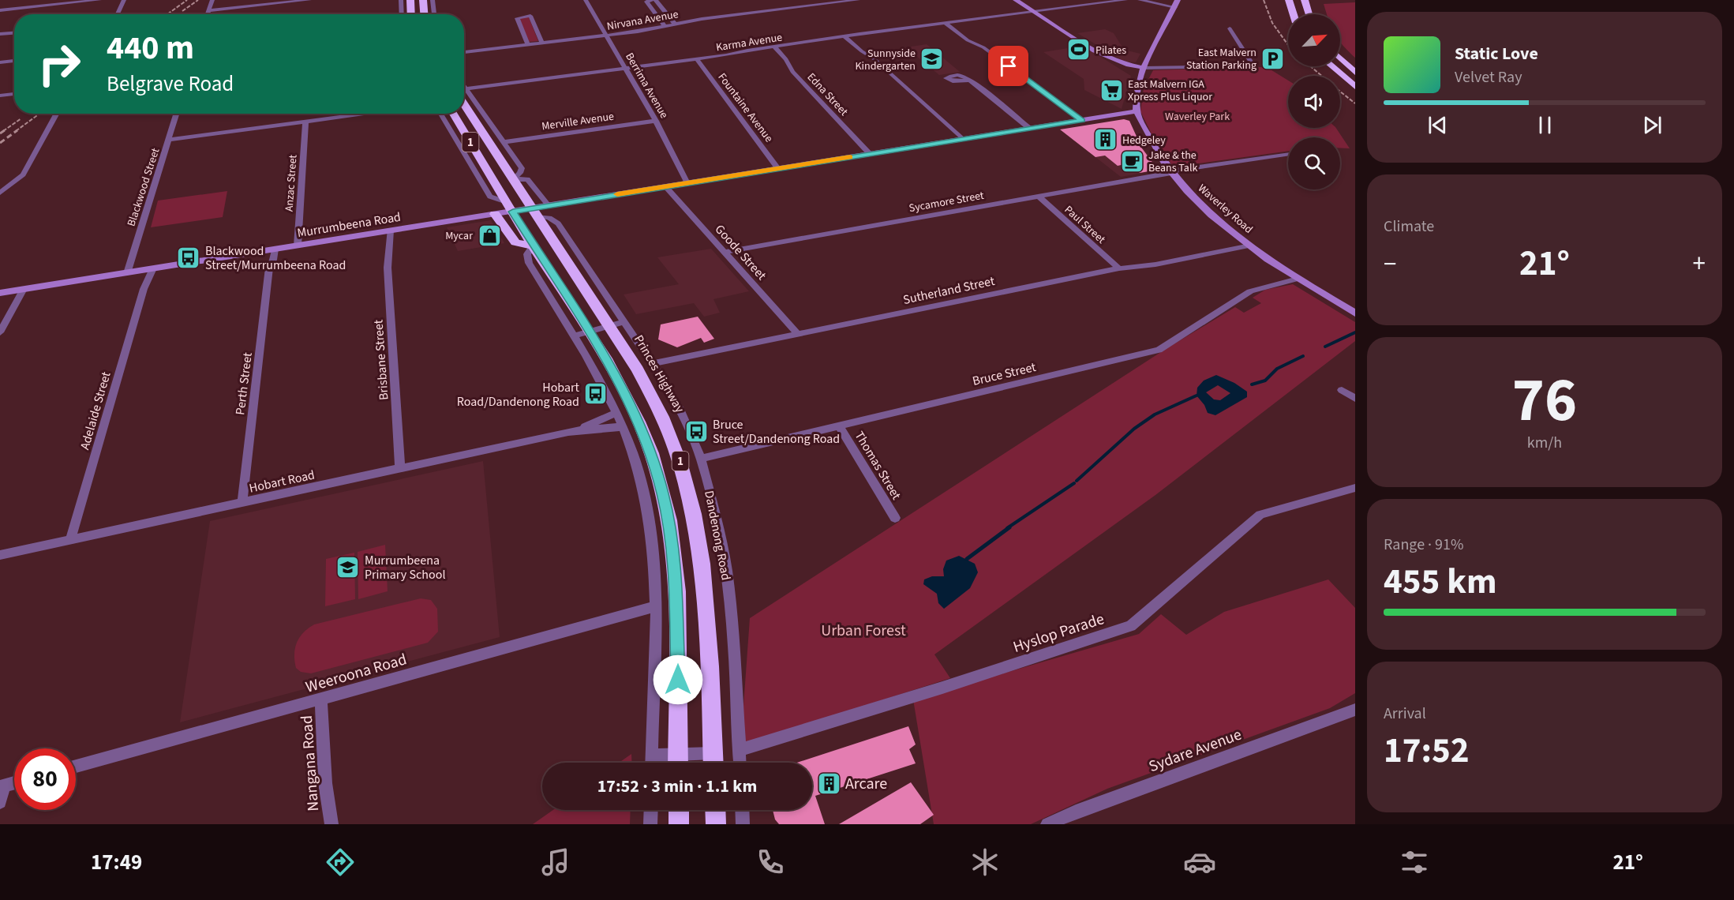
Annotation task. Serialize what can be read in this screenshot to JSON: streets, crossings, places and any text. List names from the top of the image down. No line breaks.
{"streets":{"highway":["1","Princes Highway"],"main road":["Waverley Road","Murrumbeena Road"],"street":["Nirvana Avenue","Karma Avenue","Berrima Avenue","Edna Street","Fountaine Avenue","Merville Avenue","Anzac Street","Blackwood Street","Sycamore Street","Paul Street","Goode Street","Sutherland Street","Brisbane Street","Bruce Street","Perth Street","Adelaide Street","Thomas Street","Hobart Road","Dandenong Road","Hyslop Parade","Weeroona Road","Sydare Avenue","Nangana Road"]},"crossings":[["Nirvana Avenue","Berrima Avenue"],["Karma Avenue","Berrima Avenue"],["Karma Avenue","Edna Street"],["Karma Avenue","Fountaine Avenue"],["Berrima Avenue","Merville Avenue"],["Berrima Avenue","Murrumbeena Road"],["Edna Street","Murrumbeena Road"],["Fountaine Avenue","Murrumbeena Road"],["1","Murrumbeena Road"],["Anzac Street","Murrumbeena Road"],["Blackwood Street","Murrumbeena Road"],["Sycamore Street","Waverley Road"],["Sycamore Street","Paul Street"],["Sycamore Street","Goode Street"],["Waverley Road","Murrumbeena Road"],["Waverley Road","Sutherland Street"],["Waverley Road","Bruce Street"],["Murrumbeena Road","Goode Street"],["Murrumbeena Road","Brisbane Street"],["Murrumbeena Road","Princes Highway"],["Murrumbeena Road","Perth Street"],["Murrumbeena Road","Adelaide Street"],["Murrumbeena Road","Dandenong Road"],["Paul Street","Sutherland Street"],["Goode Street","Sutherland Street"],["Sutherland Street","Dandenong Road"],["Brisbane Street","Hobart Road"],["Princes Highway","Dandenong Road"],["Bruce Street","Thomas Street"],["Bruce Street","Dandenong Road"],["Perth Street","Hobart Road"],["Adelaide Street","Hobart Road"],["Dandenong Road","Hyslop Parade"],["Weeroona Road","Nangana Road"]],"parks":["Waverley Park","Urban Forest"],"places":{"sports":["Pilates"],"parking":["East Malvern Station Parking"],"school or university":["Sunnyside Kindergarten","Murrumbeena Primary School"],"supermarket":["East Malvern IGA Xpress Plus Liquor"],"building":["Hedgeley","Arcare"],"cafe":["Jake & the Beans Talk"],"shop":["Mycar"],"bus stop":["Blackwood Street/Murrumbeena Road","Hobart Road/Dandenong Road","Bruce Street/Dandenong Road"]},"north":"top right","page":{"turn":["440 m","Belgrave Road"],"song":["Static Love","Velvet Ray"],"tile":["Climate",["76","km/h"],["Range · 91%","455 km"],["Arrival","17:52"]],"heat":["−","21°","+"],"limit":"80","trip":"17:52 · 3 min · 1.1 km","tabs":["17:49","21°"]}}
